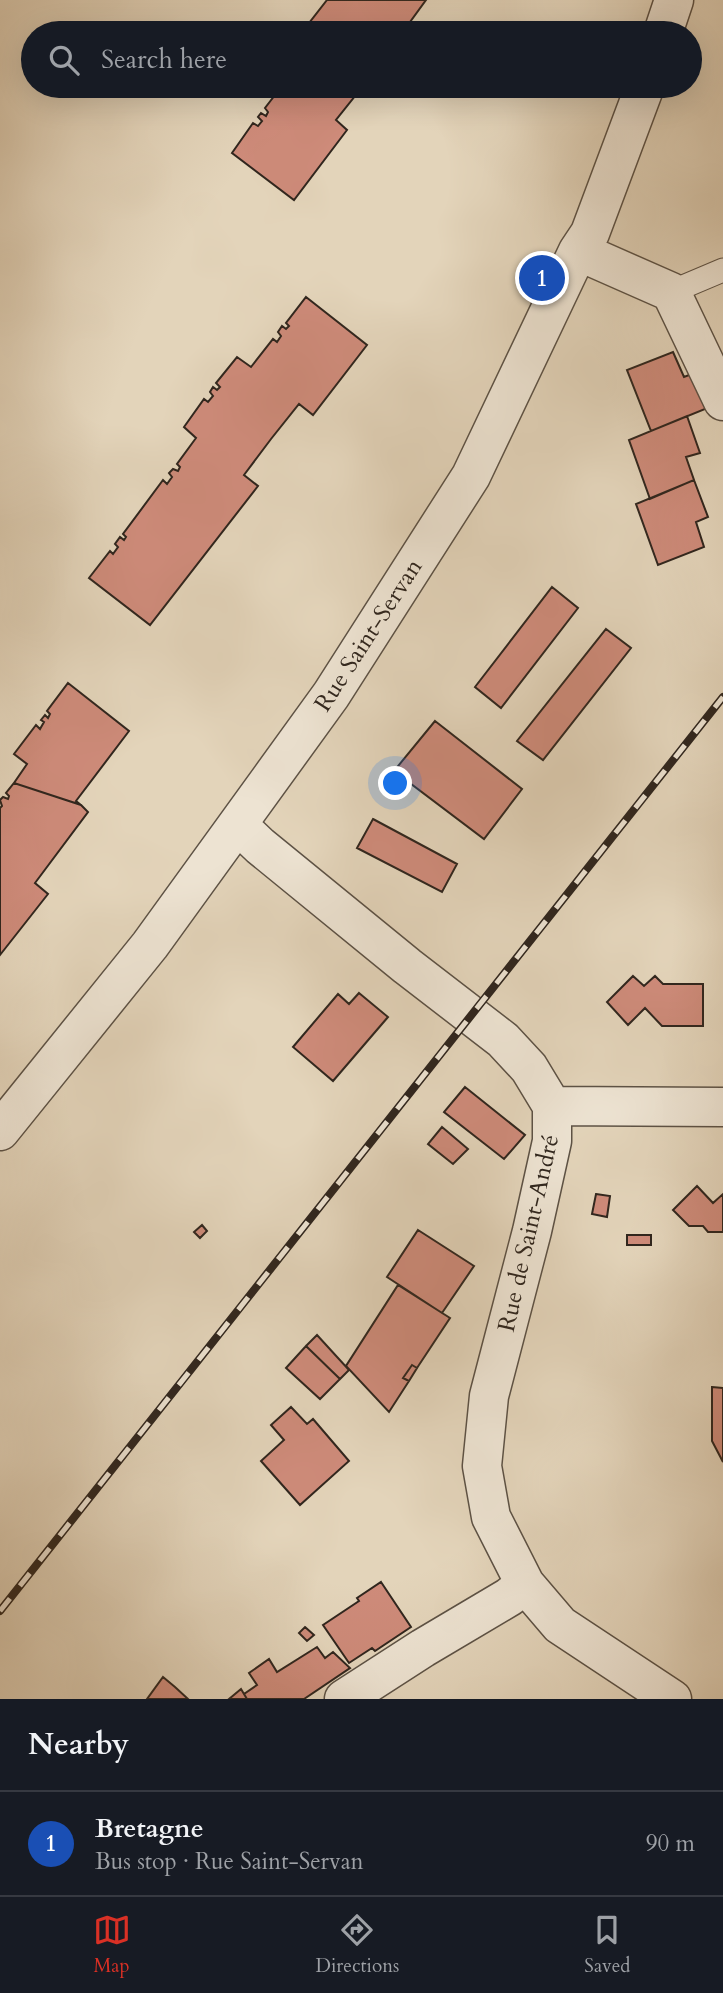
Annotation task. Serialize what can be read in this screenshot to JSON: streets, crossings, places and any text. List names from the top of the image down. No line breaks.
{"streets":{"street":["Rue Saint-Servan","Rue de Saint-André"]},"crossings":[["Rue Saint-Servan","Rue de Saint-André"]],"page":{"search":"Search here","pins":"1","heading":"Nearby","list":[{"mark":"1","name":"Bretagne","note":"Bus stop · Rue Saint-Servan","value":"90 m"}],"nav":["Map","Directions","Saved"]}}
